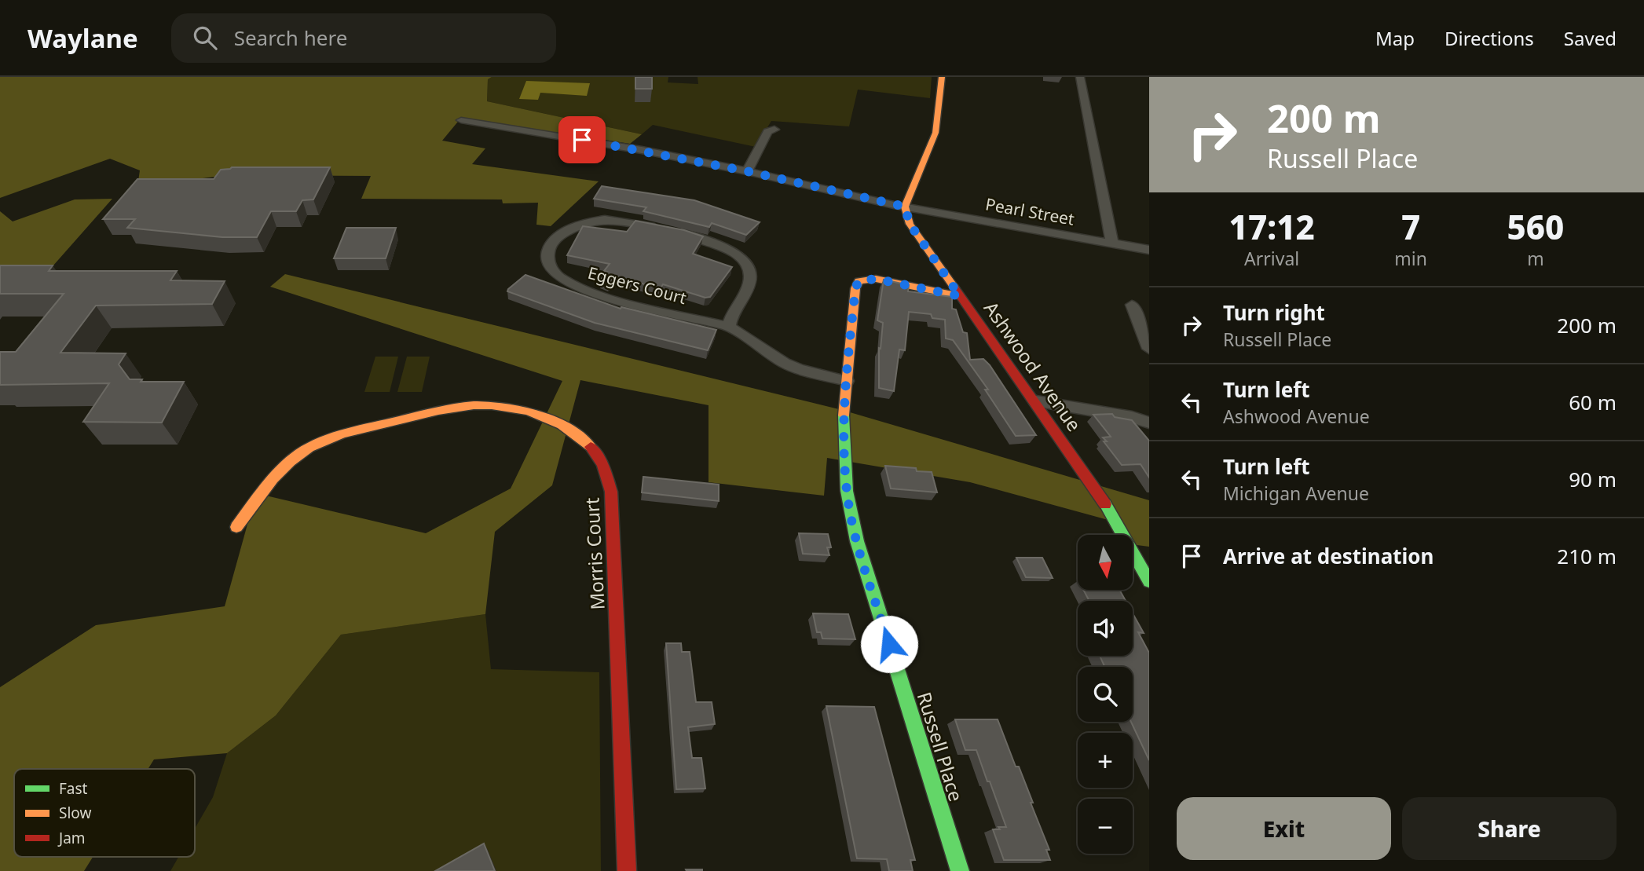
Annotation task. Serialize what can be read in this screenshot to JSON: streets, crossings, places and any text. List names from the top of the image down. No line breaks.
{"streets":{"street":["Pearl Street","Eggers Court","Ashwood Avenue","Morris Court","Russell Place"]},"crossings":[["Pearl Street","Ashwood Avenue"],["Eggers Court","Russell Place"],["Ashwood Avenue","Russell Place"]],"legend":["Fast","Slow","Jam"],"north":"bottom","page":{"header":"Waylane","search":"Search here","nav":["Map","Directions","Saved"],"turn":["200 m","Russell Place"],"eta":["17:12","Arrival","7","min","560","m"],"list":[{"name":"Turn right","note":"Russell Place","value":"200 m"},{"name":"Turn left","note":"Ashwood Avenue","value":"60 m"},{"name":"Turn left","note":"Michigan Avenue","value":"90 m"},{"name":"Arrive at destination","value":"210 m"}],"map_buttons":["+","−"],"buttons":["Exit","Share"]}}
